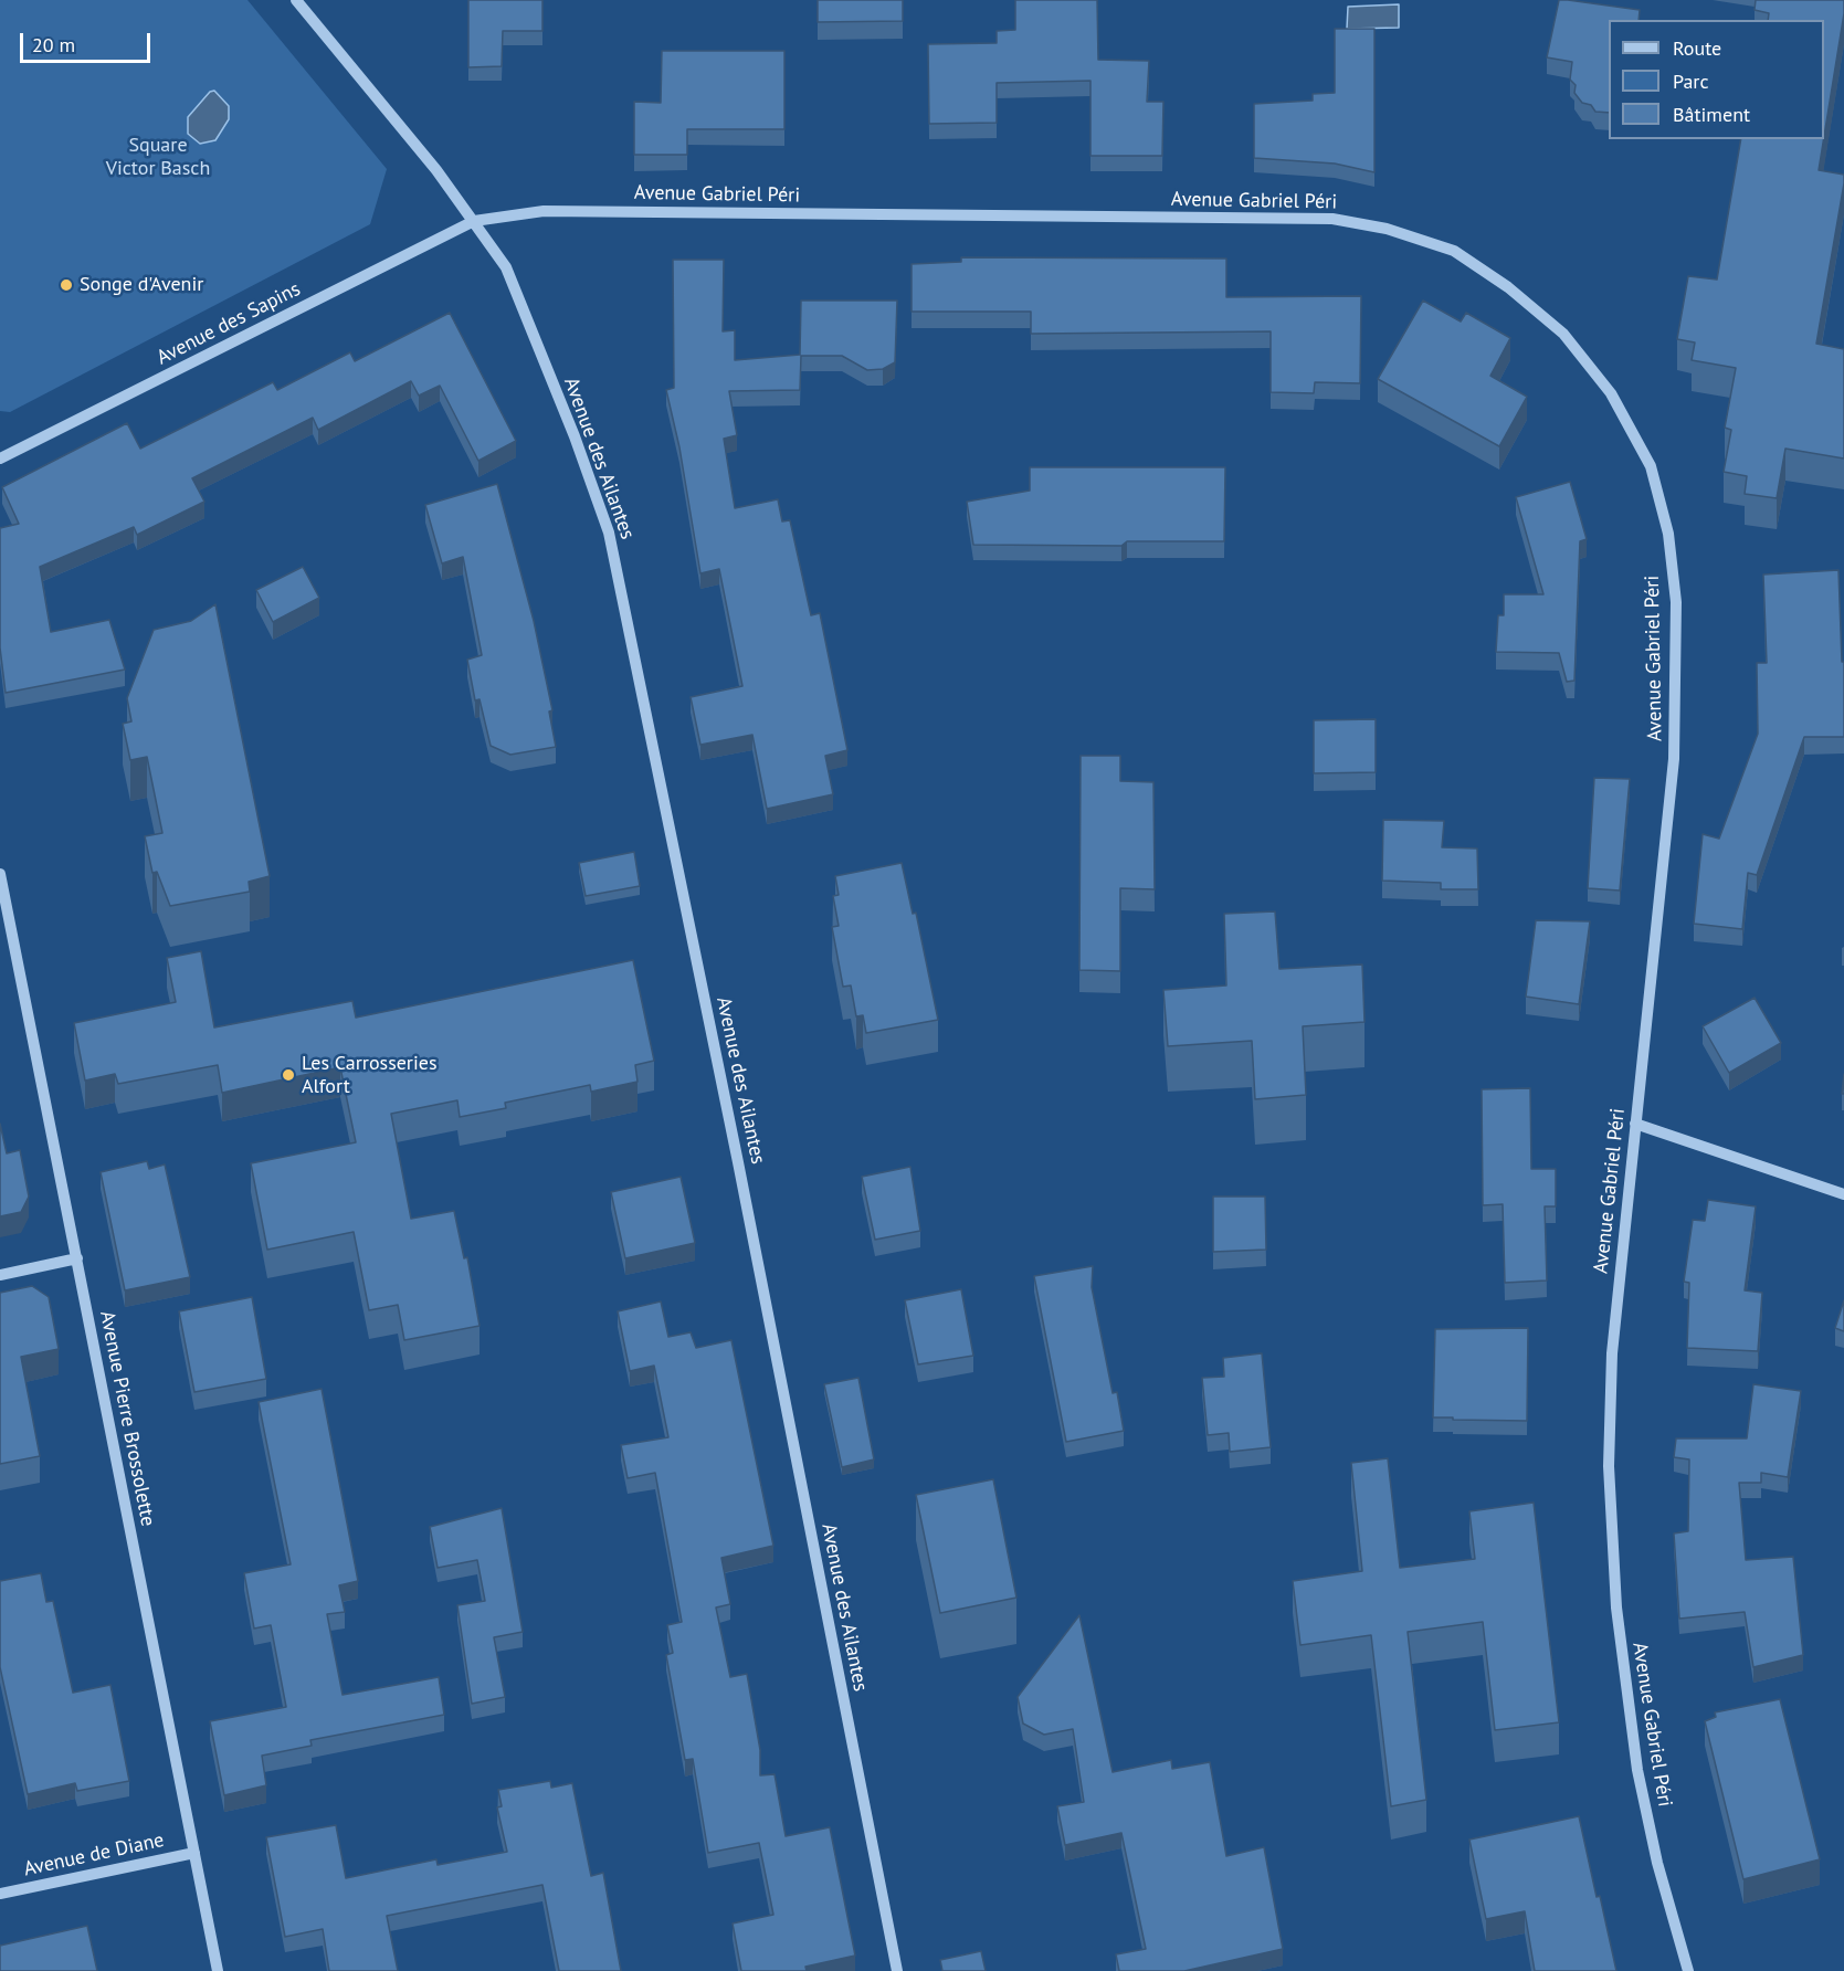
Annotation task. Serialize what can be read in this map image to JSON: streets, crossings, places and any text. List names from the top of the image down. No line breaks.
{"streets":{"street":["Avenue Gabriel Péri","Avenue des Sapins","Avenue des Ailantes","Avenue Pierre Brossolette","Avenue de Diane"]},"crossings":[["Avenue Gabriel Péri","Avenue des Sapins"],["Avenue Gabriel Péri","Avenue des Ailantes"],["Avenue des Sapins","Avenue des Ailantes"],["Avenue Pierre Brossolette","Avenue de Diane"]],"parks":["Square Victor Basch"],"places":["Songe d'Avenir","Les Carrosseries Alfort"],"legend":["Route","Parc","Bâtiment"],"scale_bar":"20 m"}
